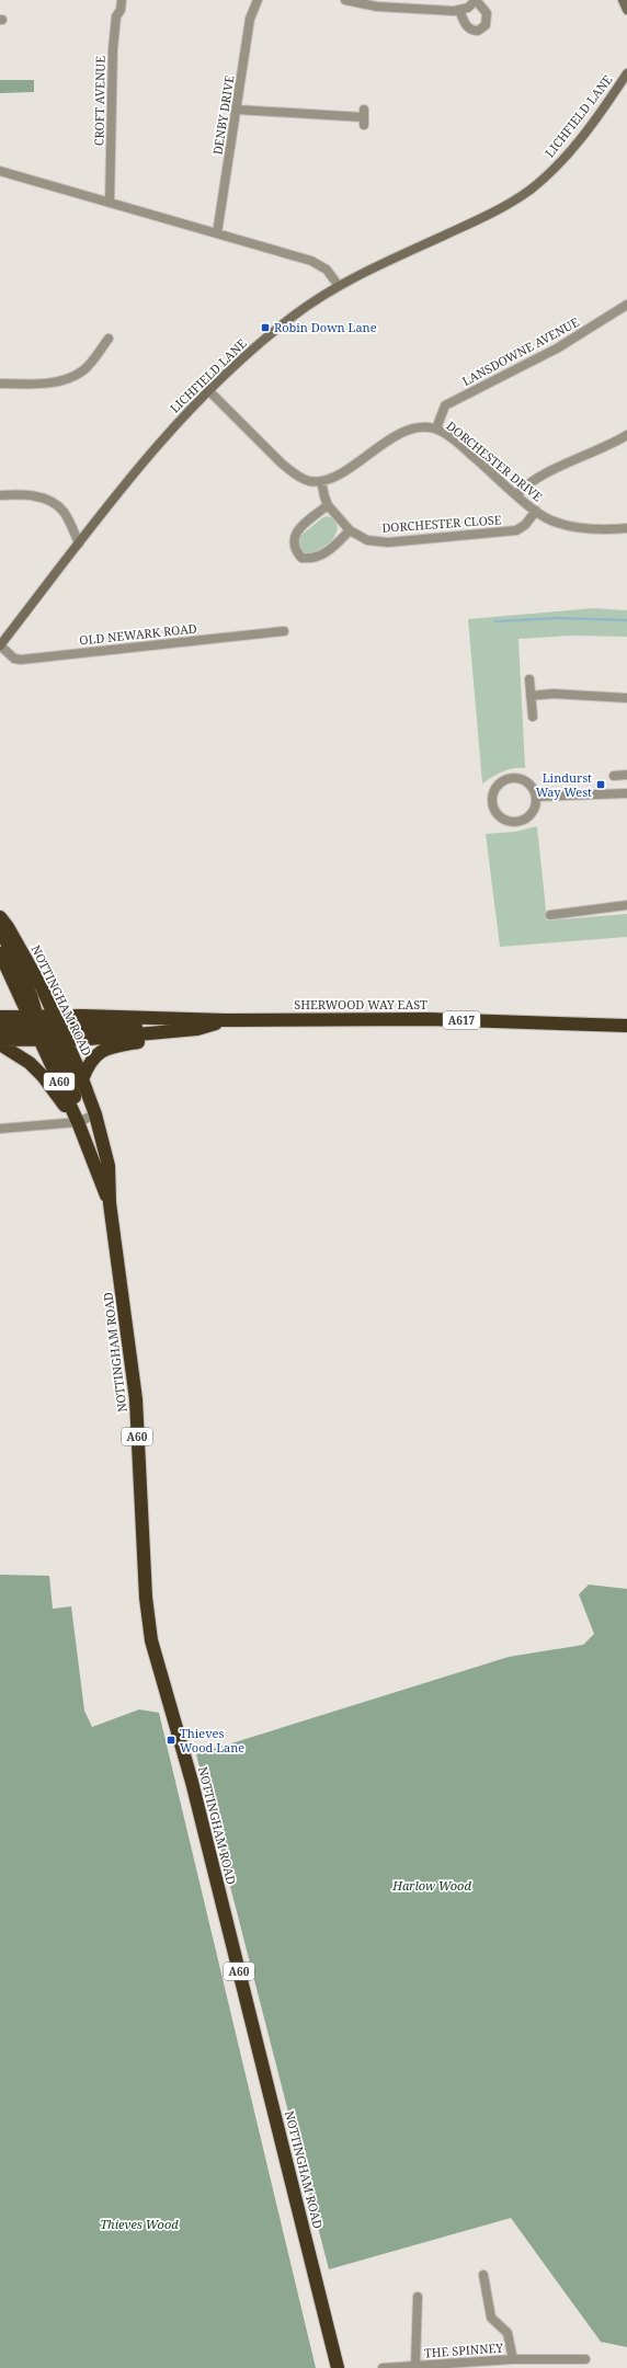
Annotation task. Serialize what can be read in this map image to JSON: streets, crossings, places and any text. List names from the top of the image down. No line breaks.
{"streets":{"highway":["NOTTINGHAM ROAD","SHERWOOD WAY EAST","A617","A60"],"street":["CROFT AVENUE","DENBY DRIVE","LICHFIELD LANE","LANSDOWNE AVENUE","DORCHESTER DRIVE","DORCHESTER CLOSE","OLD NEWARK ROAD","THE SPINNEY"]},"crossings":[["LICHFIELD LANE","OLD NEWARK ROAD"],["LANSDOWNE AVENUE","DORCHESTER DRIVE"],["DORCHESTER DRIVE","DORCHESTER CLOSE"],["NOTTINGHAM ROAD","SHERWOOD WAY EAST"],["NOTTINGHAM ROAD","A617"],["SHERWOOD WAY EAST","A617"]],"parks":["Harlow Wood","Thieves Wood"],"places":{"transit":["Robin Down Lane","Lindurst Way West","Thieves Wood Lane"]}}
